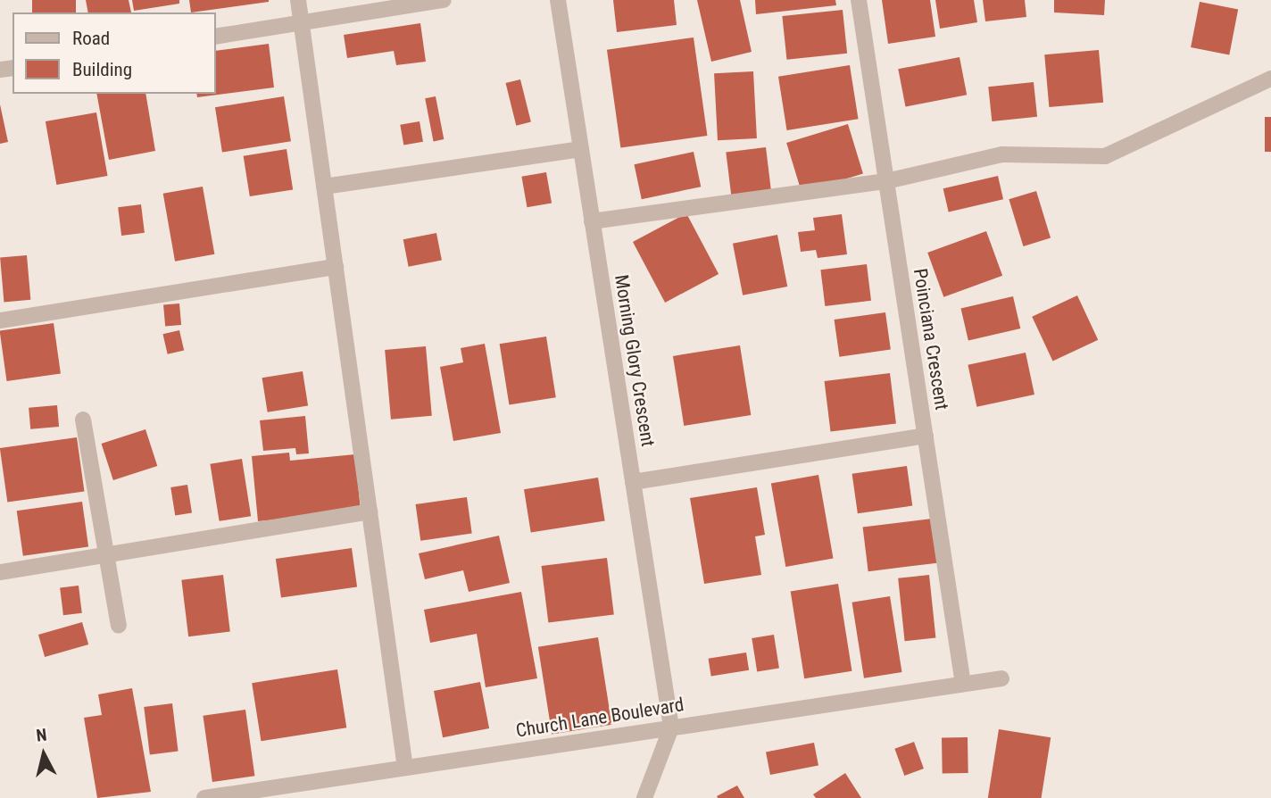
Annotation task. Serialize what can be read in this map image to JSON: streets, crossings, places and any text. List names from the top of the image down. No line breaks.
{"streets":{"street":["Poinciana Crescent","Morning Glory Crescent","Church Lane Boulevard"]},"crossings":[["Poinciana Crescent","Church Lane Boulevard"],["Morning Glory Crescent","Church Lane Boulevard"]],"legend":["Road","Building"],"north":"top"}
